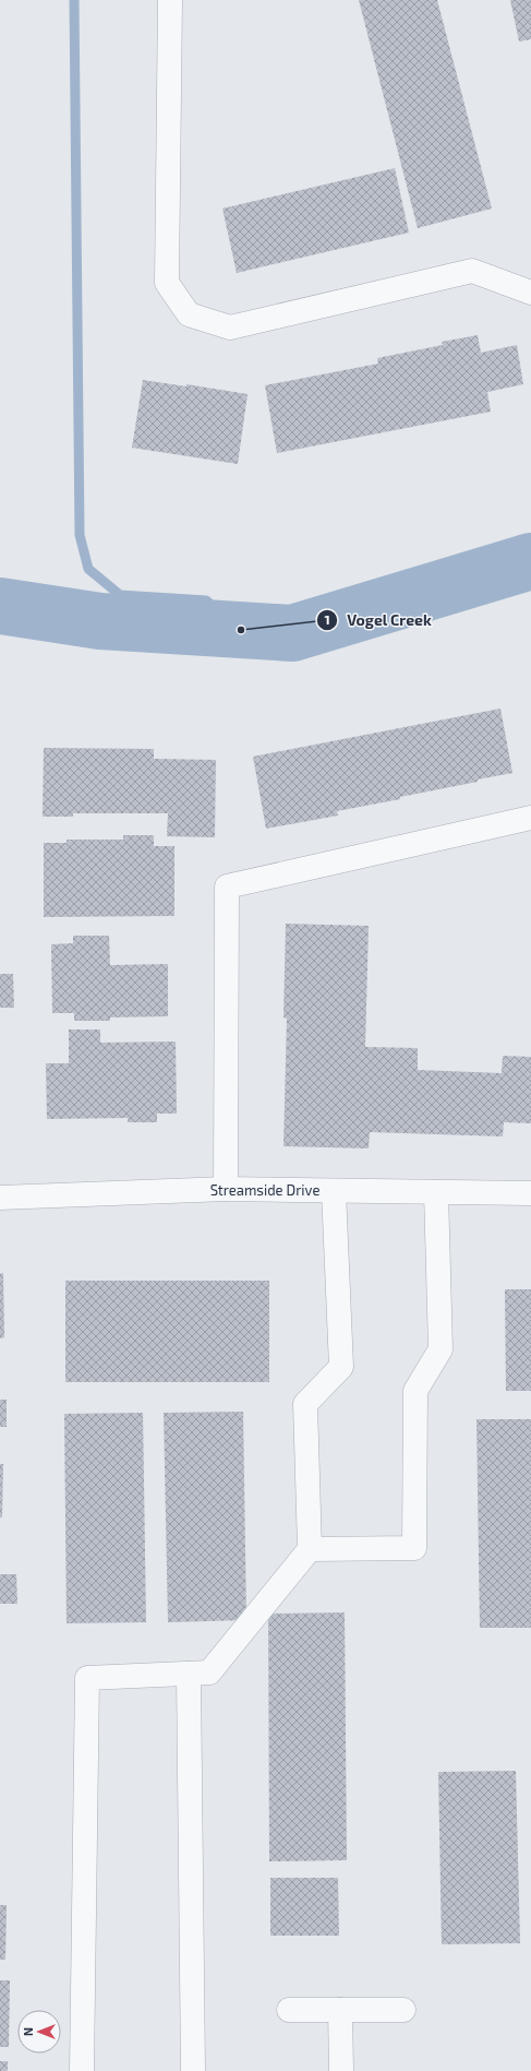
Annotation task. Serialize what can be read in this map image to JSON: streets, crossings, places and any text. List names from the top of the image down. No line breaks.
{"streets":{"street":["Streamside Drive"]},"places":["Vogel Creek"],"north":"left"}
